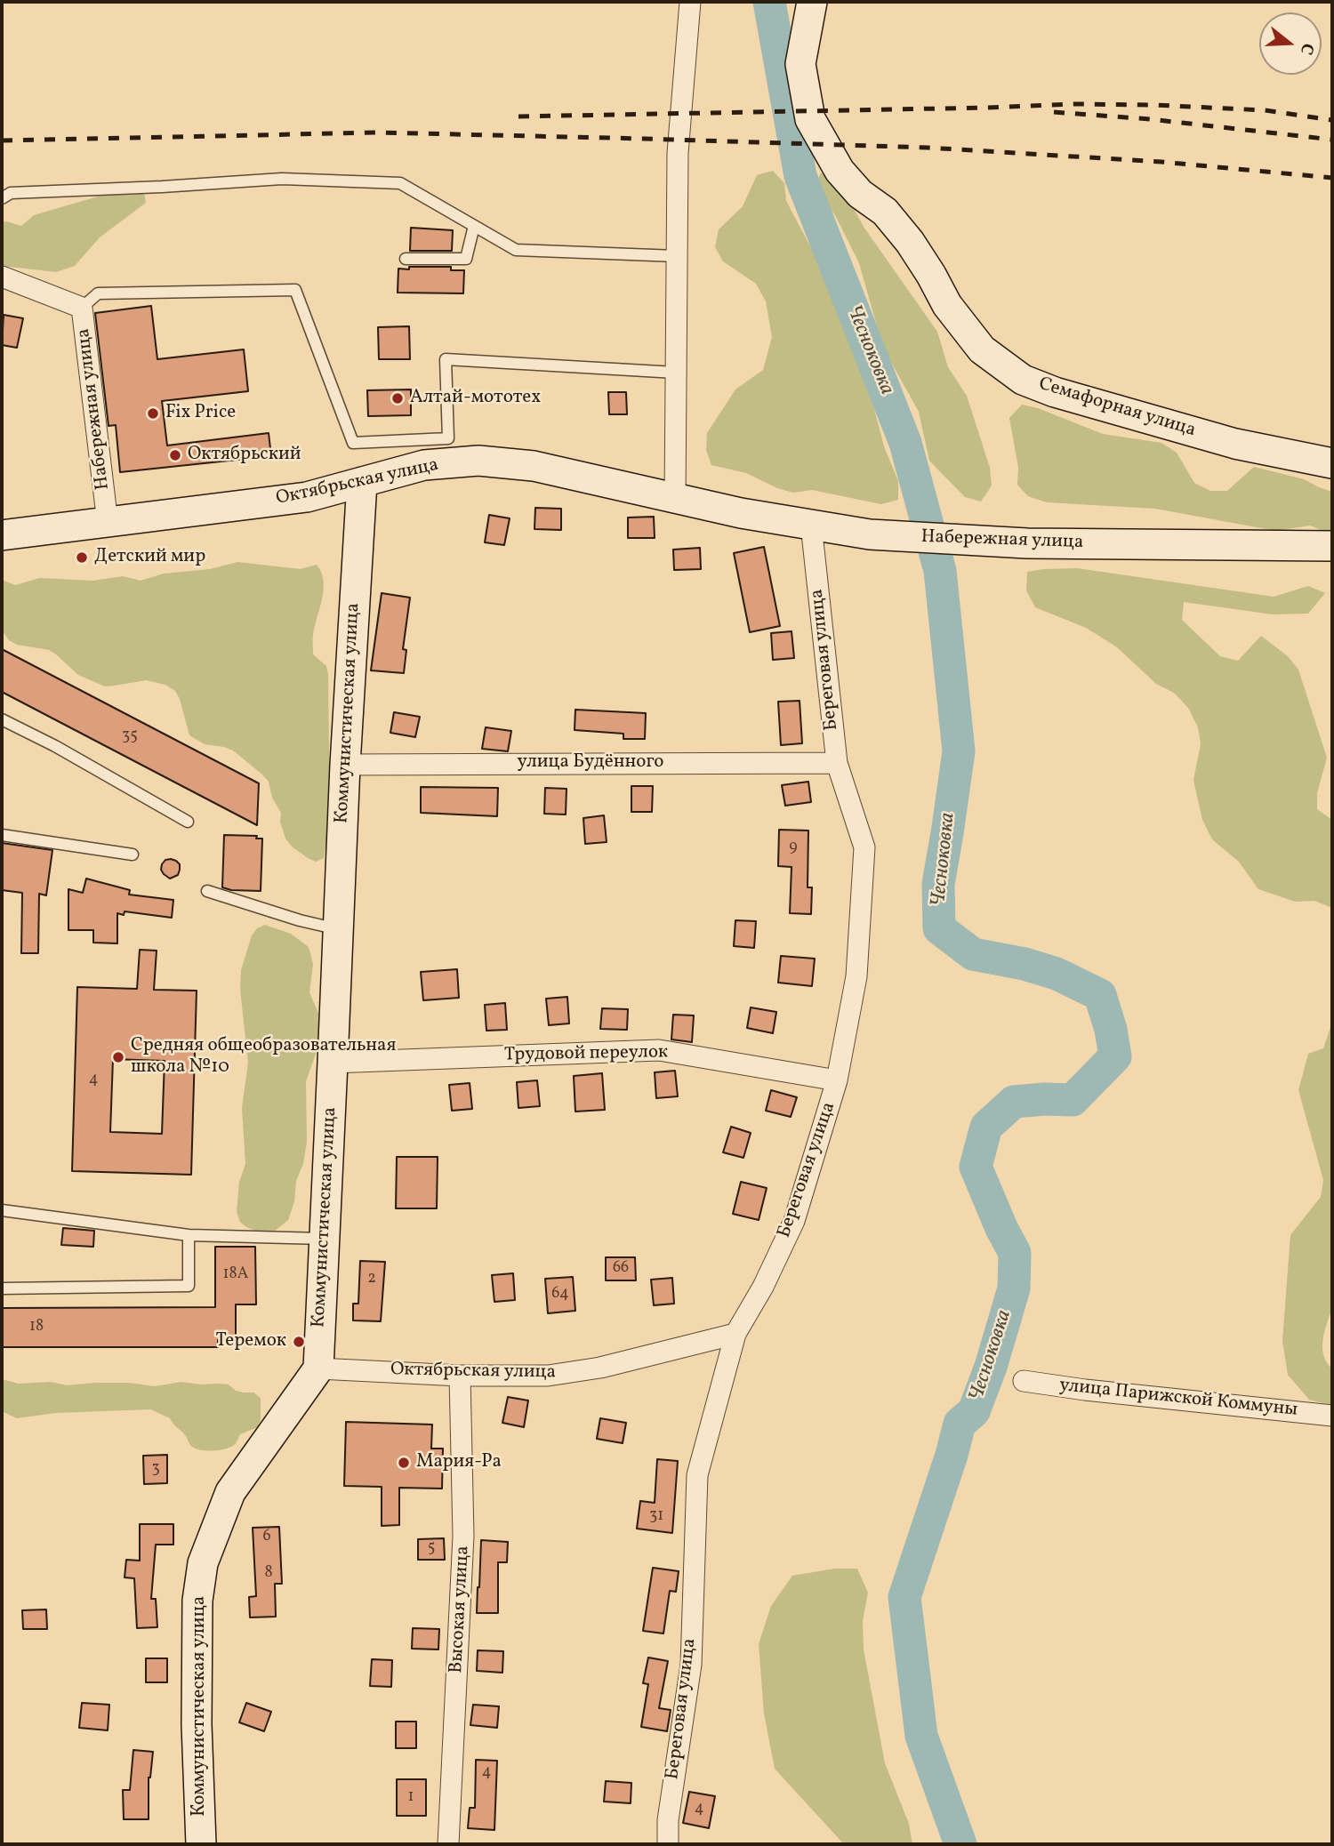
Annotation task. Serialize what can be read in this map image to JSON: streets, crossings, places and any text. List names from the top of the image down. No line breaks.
{"streets":{"street":["Семафорная улица","Набережная улица","Октябрьская улица","Береговая улица","Коммунистическая улица","улица Будённого","Трудовой переулок","улица Парижской Коммуны","Высокая улица"]},"crossings":[["Набережная улица","Октябрьская улица"],["Набережная улица","Береговая улица"],["Октябрьская улица","Береговая улица"],["Октябрьская улица","Коммунистическая улица"],["Октябрьская улица","Высокая улица"],["Береговая улица","улица Будённого"],["Береговая улица","Трудовой переулок"],["Коммунистическая улица","улица Будённого"],["Коммунистическая улица","Трудовой переулок"]],"water":["Чесноковка"],"places":["Алтай-мототех","Fix Price","Октябрьский","Детский мир","Средняя общеобразовательная школа №10","Теремок","Мария-Ра"],"house_numbers":["35","9","4","66","18А","2","64","18","3","31","6","5","8","4","1","4"],"north":"right"}
